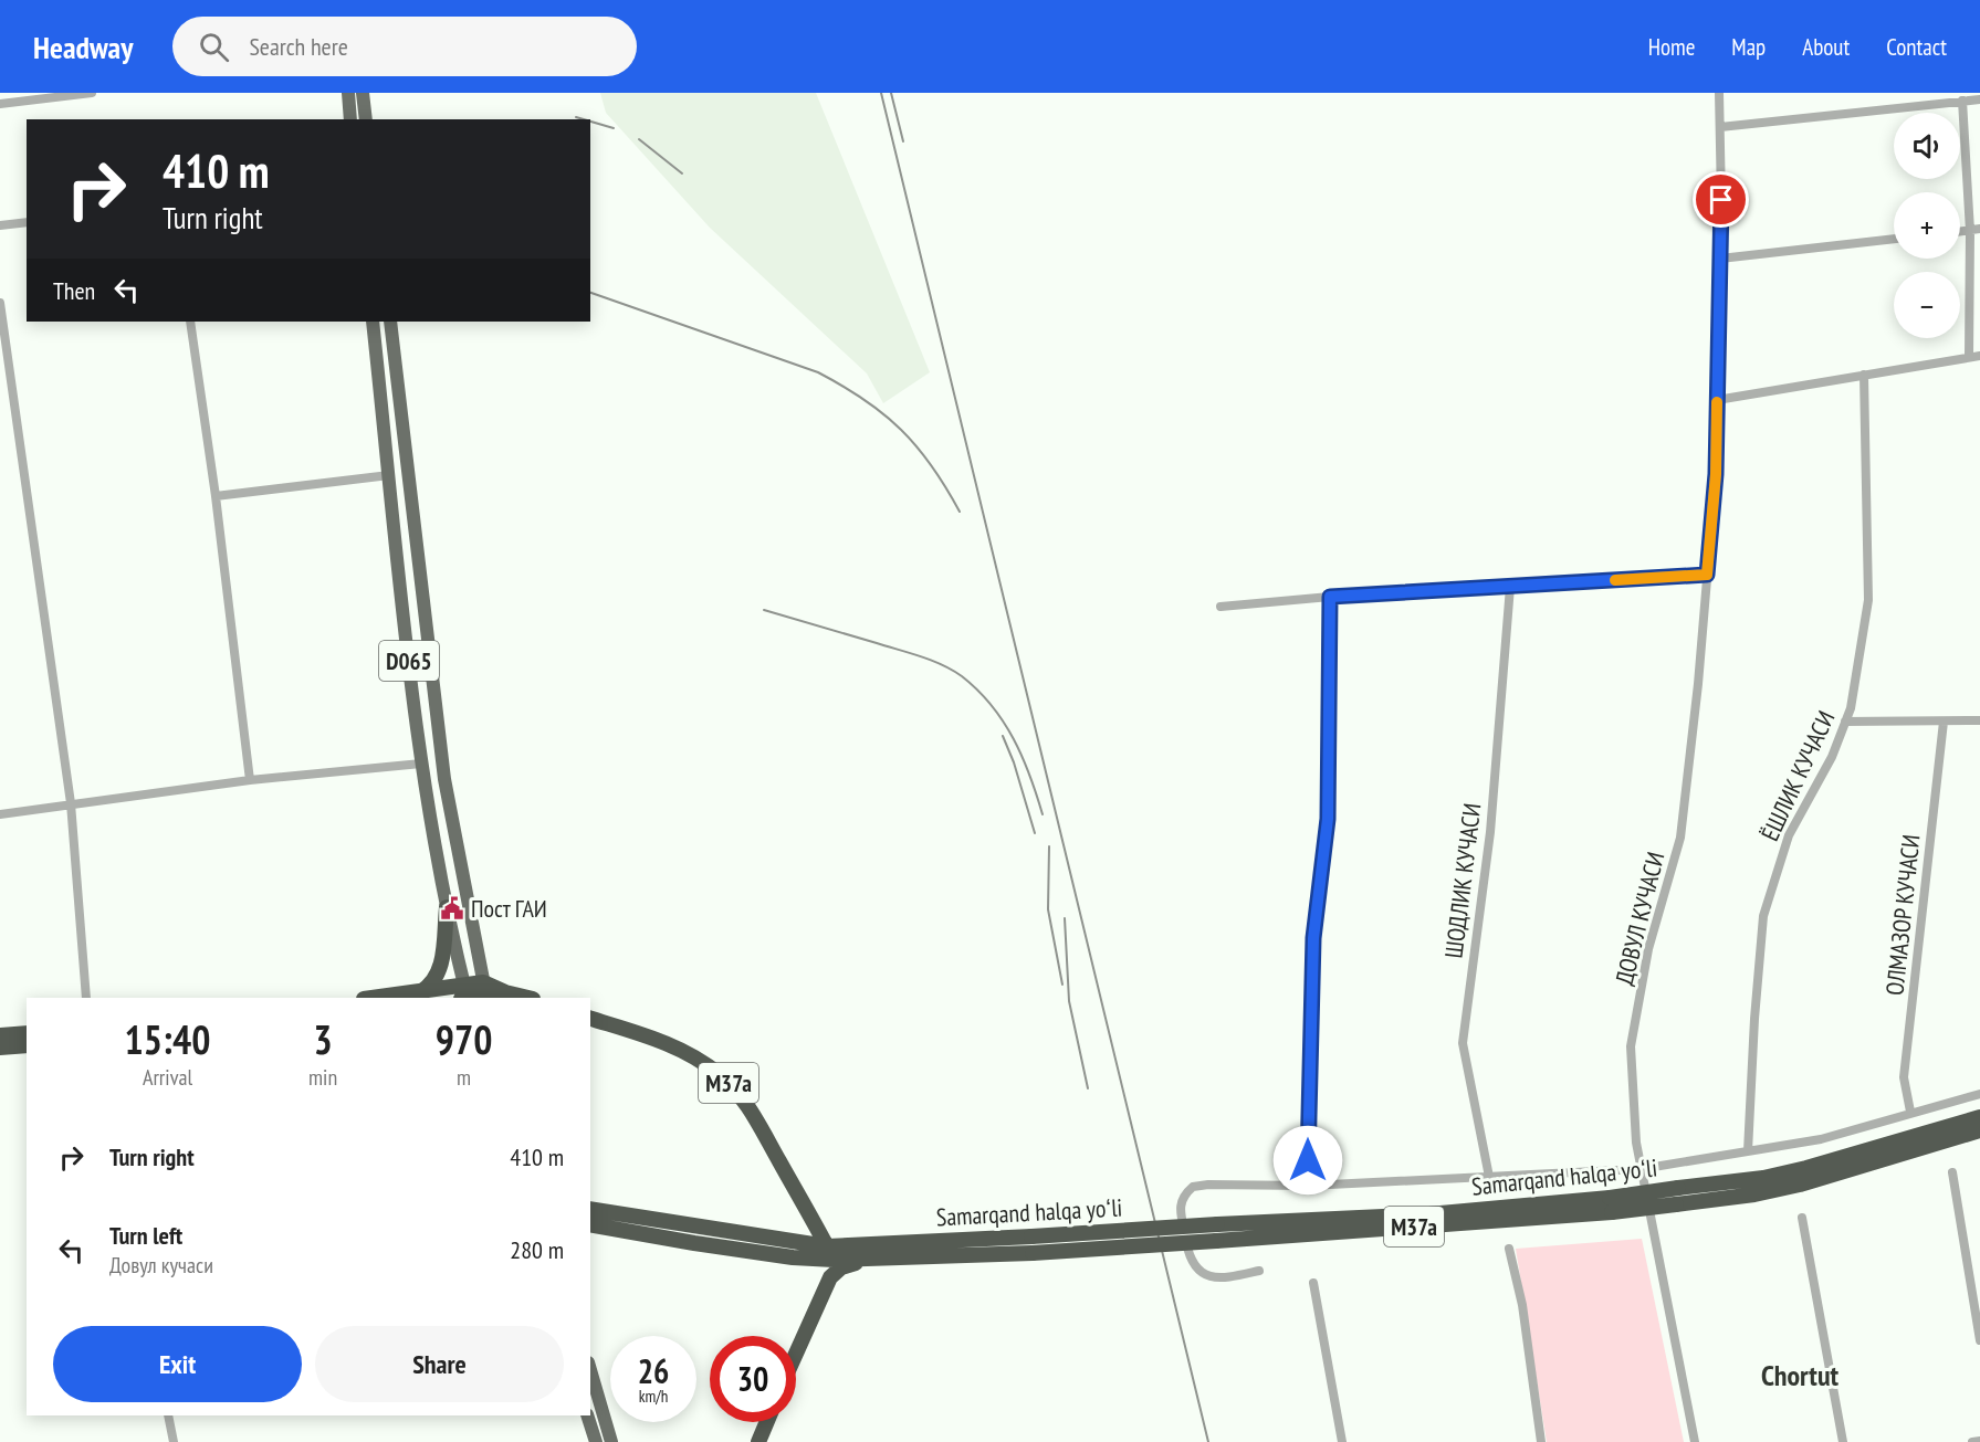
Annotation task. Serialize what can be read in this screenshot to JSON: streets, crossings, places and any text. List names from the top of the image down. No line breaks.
{"streets":{"highway":["M37a","Samarqand halqa yoʻli"],"main road":["D065"],"street":["ЁШЛИК КУЧАСИ","ШОДЛИК КУЧАСИ","ОЛМАЗОР КУЧАСИ","ДОВУЛ КУЧАСИ"]},"crossings":[["M37a","Samarqand halqa yoʻli"]],"districts":["Chortut"],"places":{"public building":["Пост ГАИ"]},"page":{"header":"Headway","search":"Search here","nav":["Home","Map","About","Contact"],"map_buttons":["+","−"],"turn":["410 m","Turn right"],"then":"Then","eta":["15:40","Arrival","3","min","970","m"],"list":[{"name":"Turn right","value":"410 m"},{"name":"Turn left","note":"Довул кучаси","value":"280 m"}],"buttons":["Exit","Share"],"speed":"26 km/h","limit":"30"}}
